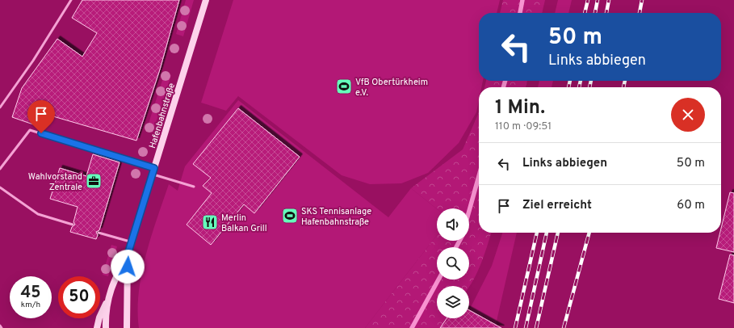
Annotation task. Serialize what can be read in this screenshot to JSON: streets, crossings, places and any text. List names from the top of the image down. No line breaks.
{"streets":{"main road":["Hafenbahnstraße"]},"places":{"sports":["VfB Obertürkheim e.V.","SKS Tennisanlage Hafenbahnstraße"],"office":["Wahlvorstand Zentrale"],"restaurant":["Merlin Balkan Grill"]},"page":{"turn":["50 m","Links abbiegen"],"heading":["1 Min.","110 m · 09:51"],"list":[{"name":"Links abbiegen","value":"50 m"},{"name":"Ziel erreicht","value":"60 m"}],"speed":"45 km/h","limit":"50"}}
